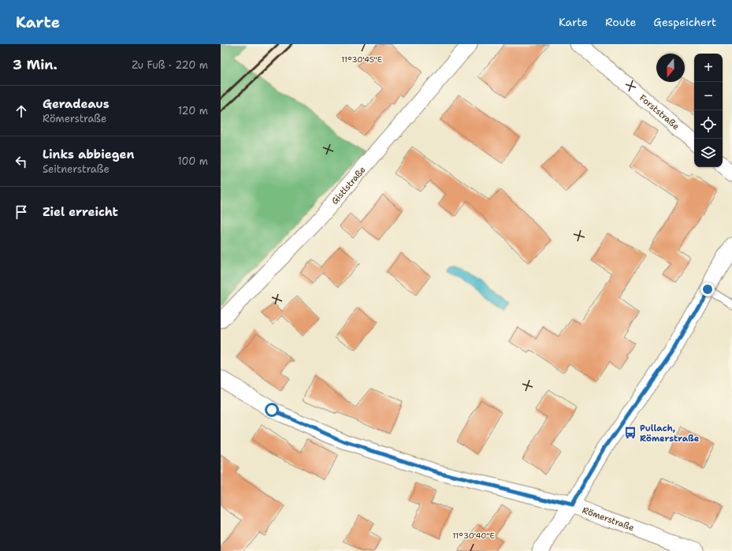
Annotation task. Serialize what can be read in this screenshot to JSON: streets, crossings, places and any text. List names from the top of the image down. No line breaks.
{"streets":{"street":["Forststraße","Gistlstraße","Römerstraße"]},"places":{"bus stop":["Pullach, Römerstraße"]},"north":"bottom","page":{"header":"Karte","nav":["Karte","Route","Gespeichert"],"heading":["3 Min.","Zu Fuß · 220 m"],"map_buttons":["+","−"],"list":[["Geradeaus","Römerstraße","120 m"],["Links abbiegen","Seitnerstraße","100 m"],"Ziel erreicht"]},"coordinates":["11°30'45\"E","11°30'40\"E"]}
